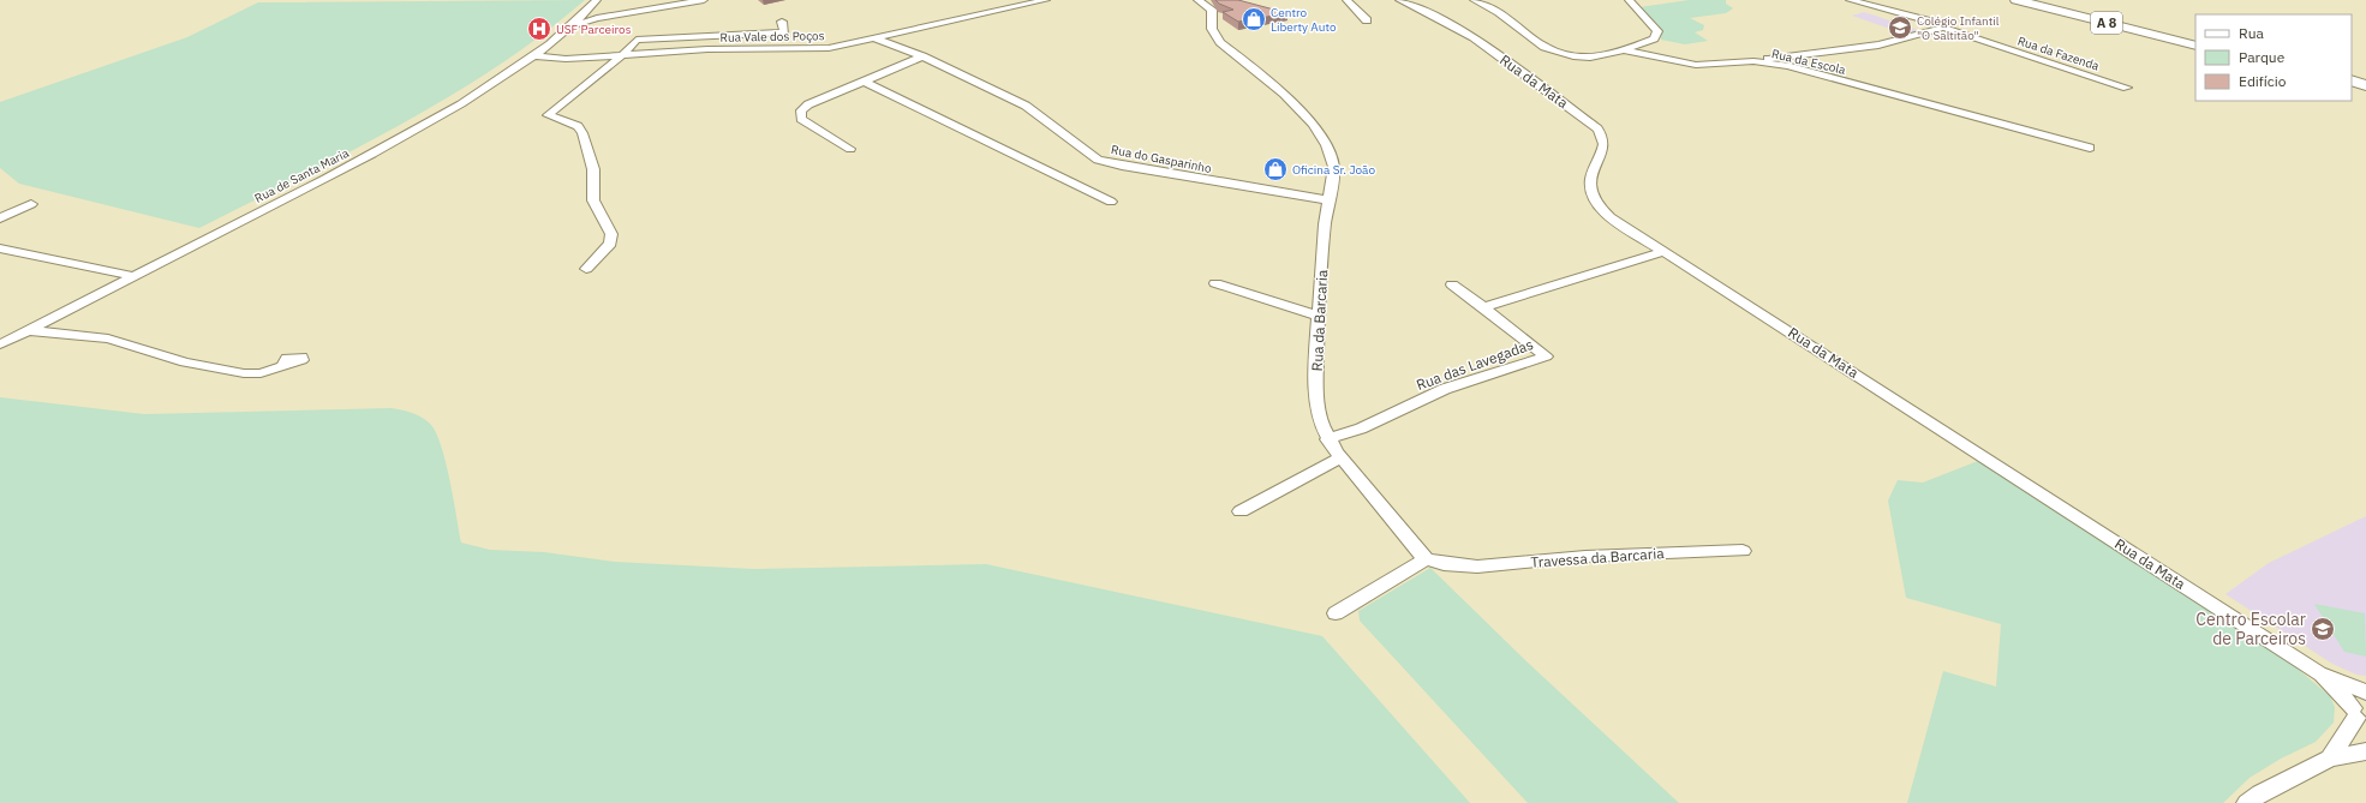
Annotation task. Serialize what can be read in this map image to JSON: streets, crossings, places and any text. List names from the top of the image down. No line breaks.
{"streets":{"highway":["A 8"],"street":["Rua Vale dos Poços","Rua da Fazenda","Rua da Escola","Rua da Mata","Rua do Gasparinho","Rua de Santa Maria","Rua da Barcaria","Rua das Lavegadas","Travessa da Barcaria"]},"crossings":[["Rua Vale dos Poços","Rua do Gasparinho"],["Rua Vale dos Poços","Rua de Santa Maria"],["Rua do Gasparinho","Rua da Barcaria"],["Rua da Barcaria","Rua das Lavegadas"],["Rua da Barcaria","Travessa da Barcaria"]],"places":{"shop":["Centro Liberty Auto","Oficina Sr. João"],"school or university":["Colégio Infantil \"O Saltitão\"","Centro Escolar de Parceiros"],"hospital":["USF Parceiros"]},"legend":["Rua","Parque","Edifício"]}
